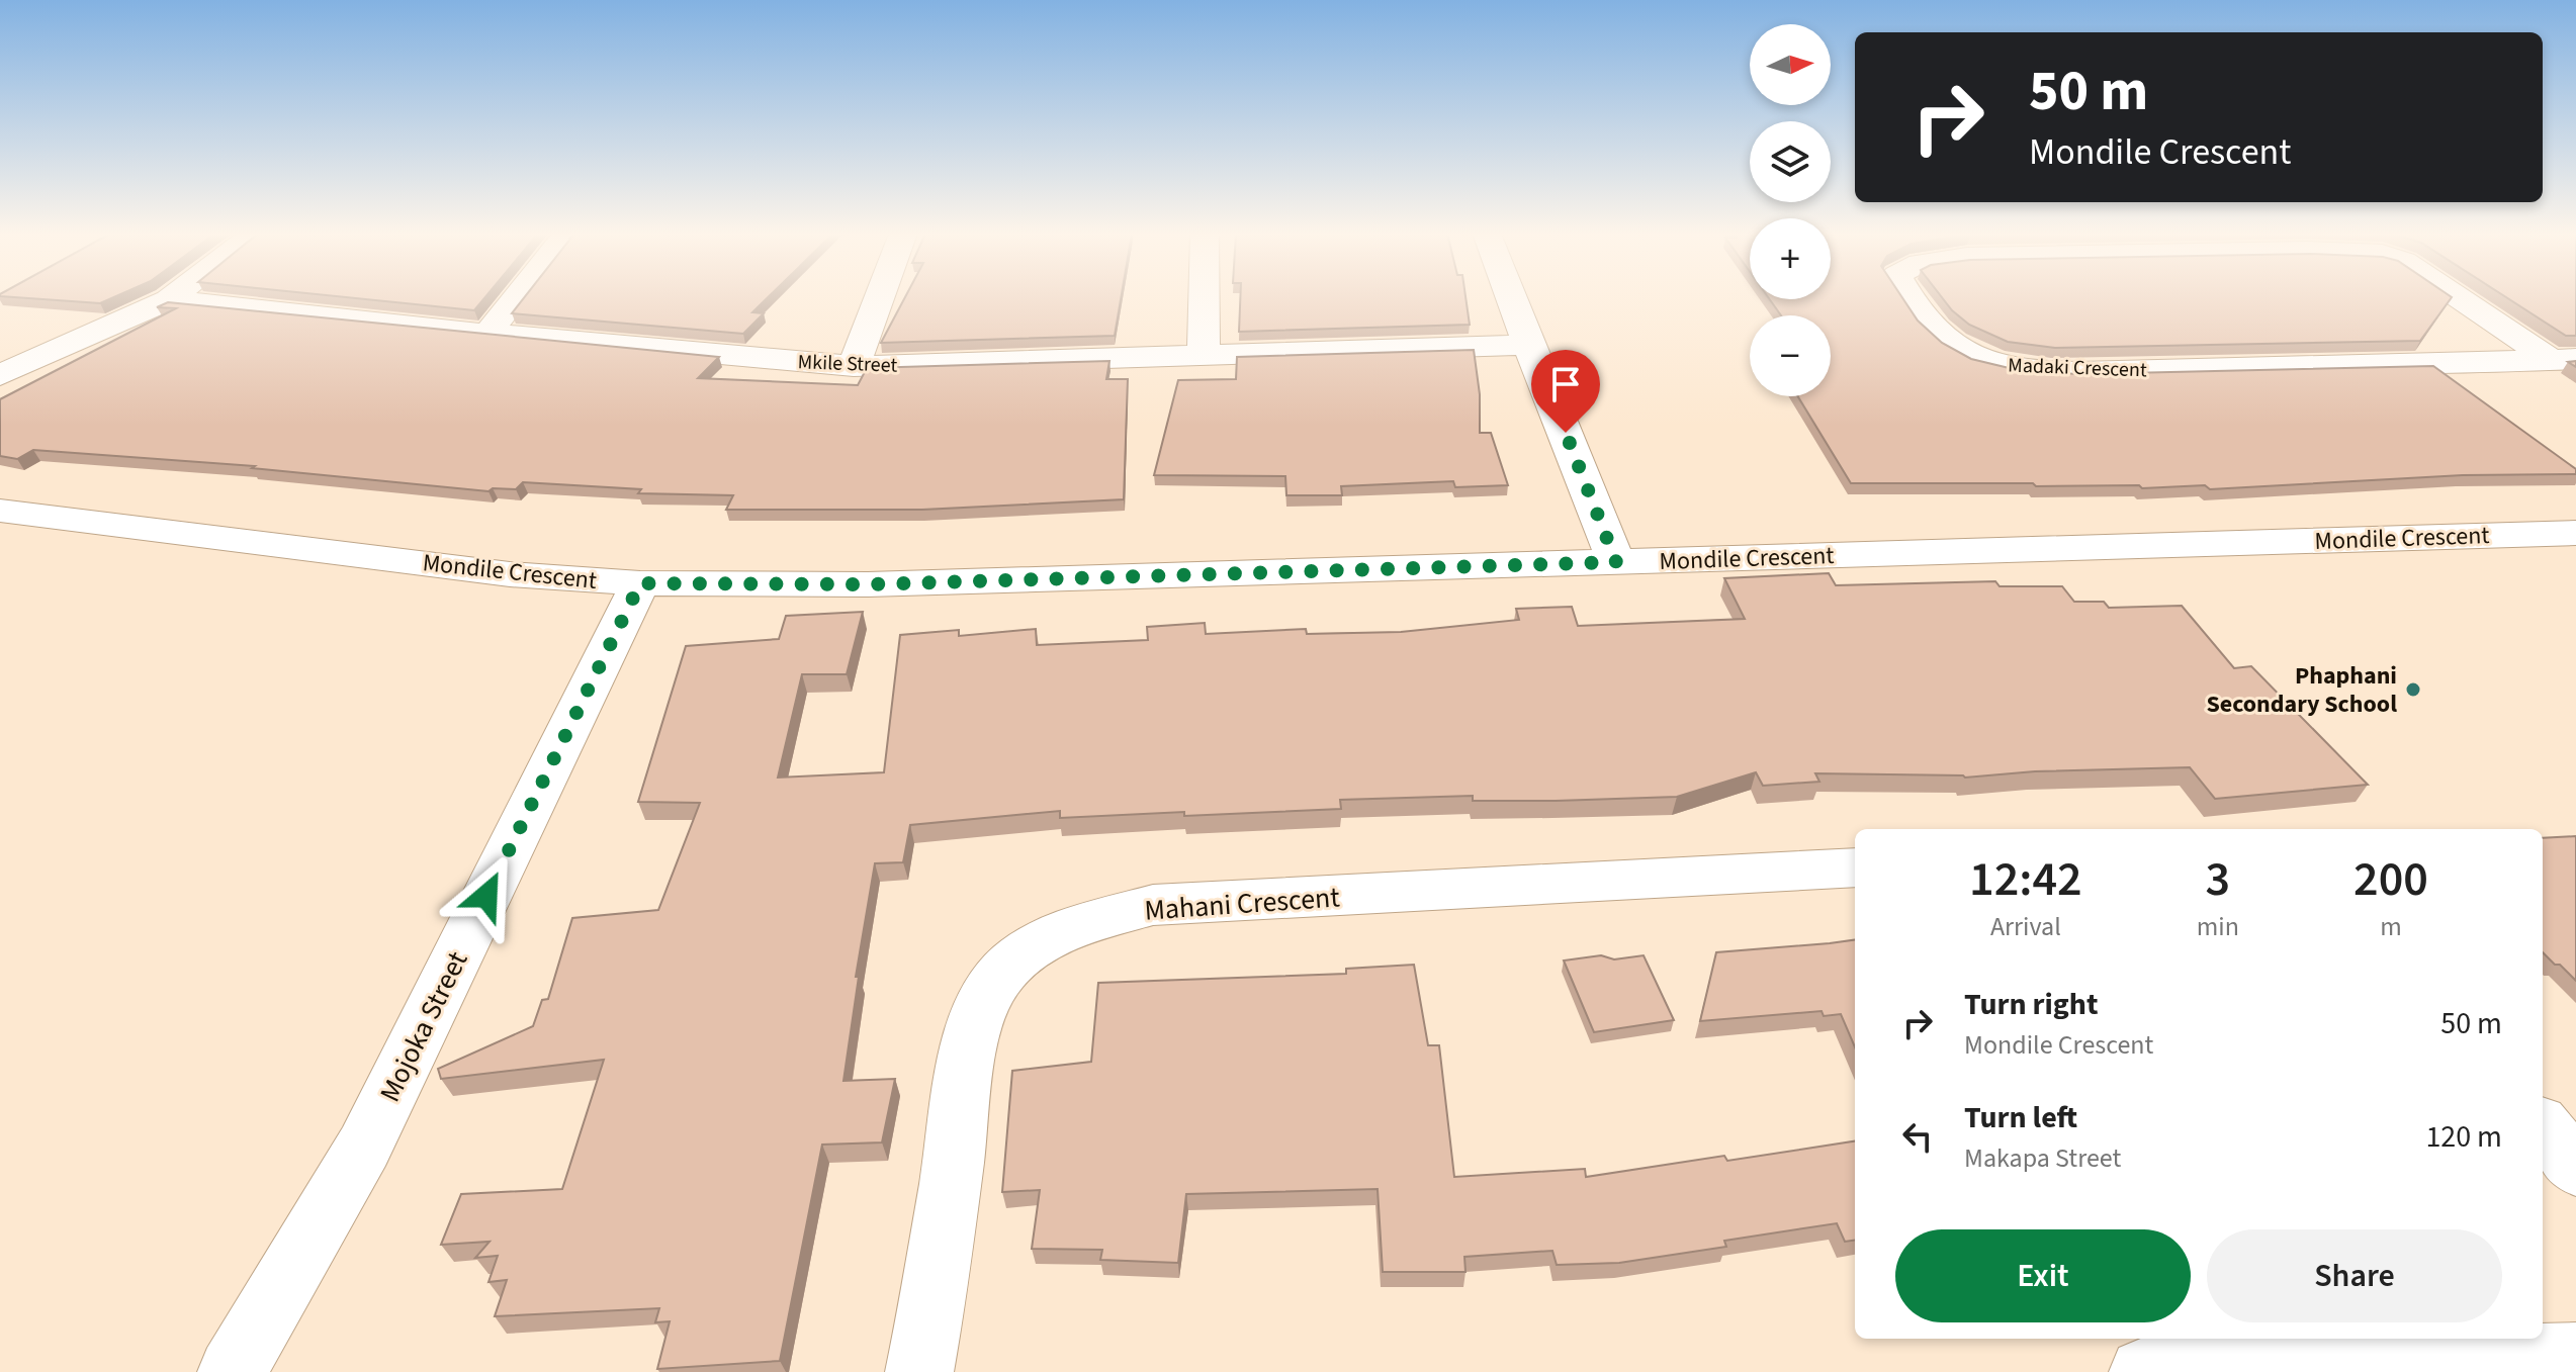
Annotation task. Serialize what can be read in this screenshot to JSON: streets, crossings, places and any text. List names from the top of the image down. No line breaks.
{"streets":{"street":["Mkile Street","Madaki Crescent","Mondile Crescent","Mahani Crescent","Mojoka Street"]},"crossings":[["Mondile Crescent","Mojoka Street"]],"places":["Phaphani Secondary School"],"north":"right","page":{"map_buttons":["+","−"],"turn":["50 m","Mondile Crescent"],"eta":["12:42","Arrival","3","min","200","m"],"list":[{"name":"Turn right","note":"Mondile Crescent","value":"50 m"},{"name":"Turn left","note":"Makapa Street","value":"120 m"}],"buttons":["Exit","Share"]}}
